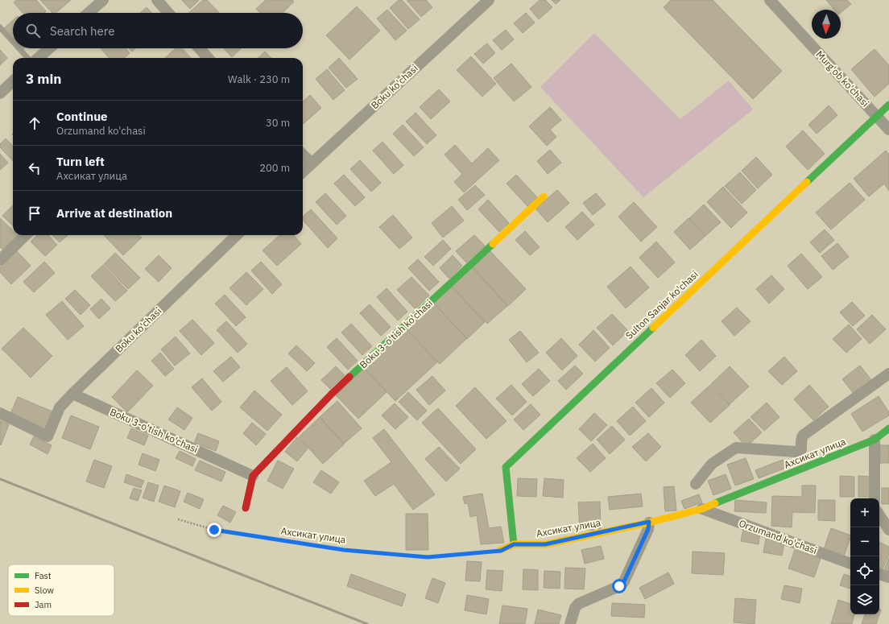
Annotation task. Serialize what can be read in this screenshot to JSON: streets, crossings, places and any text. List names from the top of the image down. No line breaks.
{"streets":{"street":["Murg'ob ko'chasi","Boku ko'chasi","Sulton Sanjar ko'chasi","Boku 3-o'tish ko'chasi","Ахсикат улица","Orzumand ko'chasi"]},"crossings":[["Murg'ob ko'chasi","Sulton Sanjar ko'chasi"],["Boku ko'chasi","Boku 3-o'tish ko'chasi"],["Sulton Sanjar ko'chasi","Ахсикат улица"],["Ахсикат улица","Orzumand ko'chasi"]],"legend":["Fast","Slow","Jam"],"north":"bottom","page":{"search":"Search here","heading":["3 min","Walk · 230 m"],"list":[["Continue","Orzumand ko'chasi","30 m"],["Turn left","Ахсикат улица","200 m"],"Arrive at destination"],"map_buttons":["+","−"]}}
